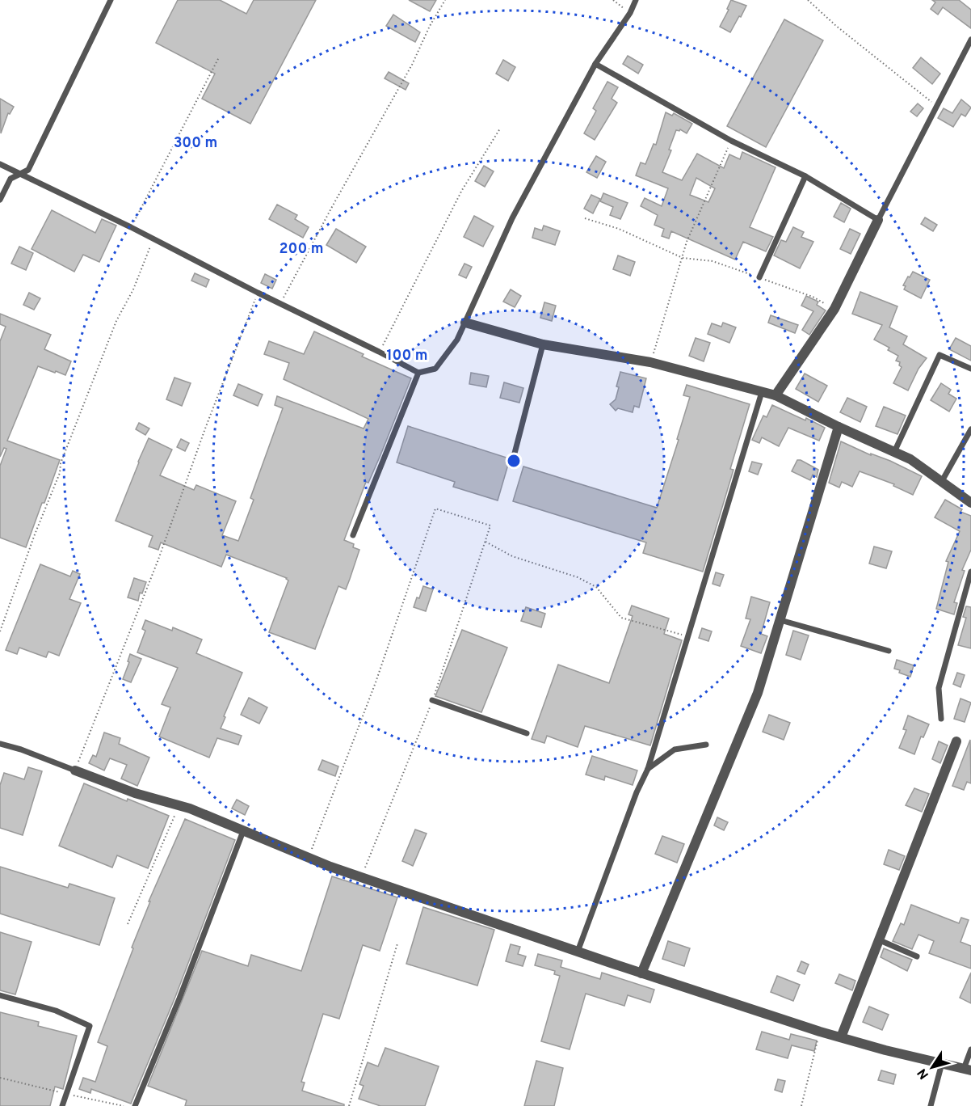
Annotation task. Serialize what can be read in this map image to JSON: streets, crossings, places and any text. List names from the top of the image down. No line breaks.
{"north":"bottom left","rings":["300 m","200 m","100 m"]}
